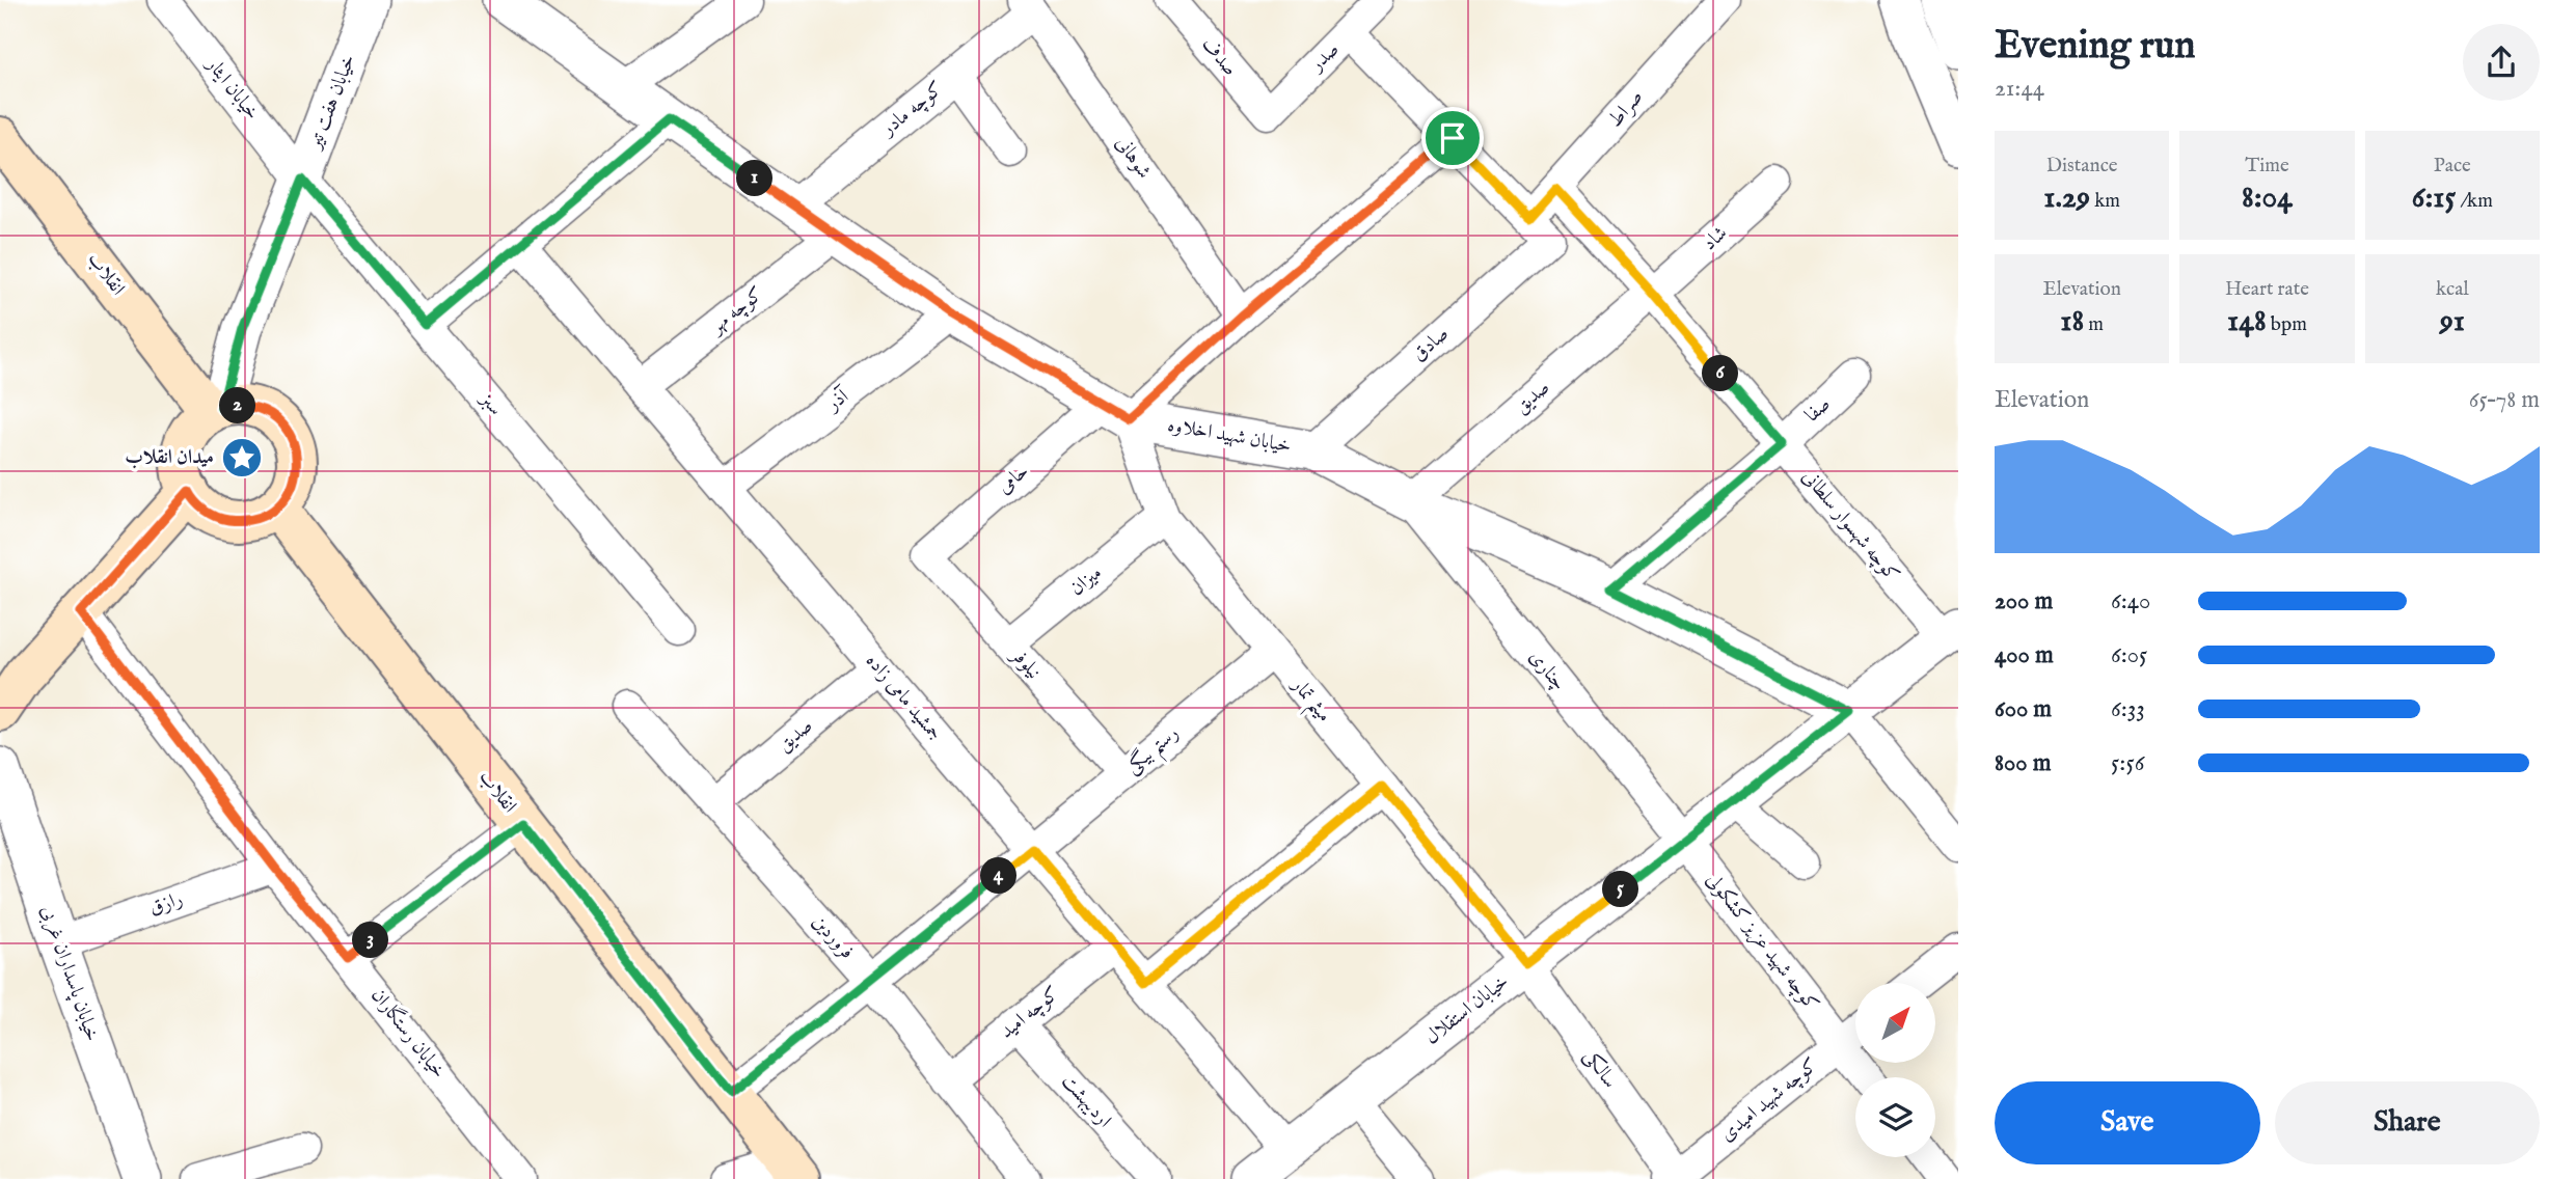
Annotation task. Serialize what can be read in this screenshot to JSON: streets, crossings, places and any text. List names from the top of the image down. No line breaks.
{"streets":{"main road":["انقلاب"],"street":["صدف","صدر","خیابان ایثار","خیابان هفت تیر","کوچه مادر","صراط","شوهانی","شاد","کوچه مهر","صادق","صدیق","آذر","سبز","صفا","خیابان شهید اخلاوه","حامی","کوچه شهسوار سلطانی","میزان","نیلوفر","چناری","جمشید مامی زاده","میثم تمار","رستم بیگی","رازق","فروردین","کوچه شهید عزیز کشکولی","خیابان پاسداران غربی","خیابان استقلال","کوچه امید","خیابان رستگاران","سالکی","کوچه شهید امیدی","اردیبهشت"]},"crossings":[["صدف","صدر"],["خیابان ایثار","خیابان هفت تیر"],["خیابان ایثار","سبز"],["خیابان هفت تیر","انقلاب"],["خیابان هفت تیر","سبز"],["کوچه مادر","شوهانی"],["کوچه مادر","خیابان شهید اخلاوه"],["صراط","صادق"],["صراط","کوچه شهسوار سلطانی"],["شوهانی","حامی"],["شاد","صدیق"],["شاد","کوچه شهسوار سلطانی"],["انقلاب","رستم بیگی"],["کوچه مهر","خیابان شهید اخلاوه"],["کوچه مهر","جمشید مامی زاده"],["صادق","خیابان شهید اخلاوه"],["صدیق","خیابان شهید اخلاوه"],["صدیق","کوچه شهسوار سلطانی"],["صدیق","چناری"],["صدیق","جمشید مامی زاده"],["صدیق","فروردین"],["آذر","خیابان شهید اخلاوه"],["آذر","جمشید مامی زاده"],["صفا","خیابان شهید اخلاوه"],["صفا","کوچه شهسوار سلطانی"],["خیابان شهید اخلاوه","حامی"],["خیابان شهید اخلاوه","چناری"],["خیابان شهید اخلاوه","میثم تمار"],["خیابان شهید اخلاوه","خیابان استقلال"],["حامی","نیلوفر"],["حامی","میثم تمار"],["کوچه شهسوار سلطانی","خیابان استقلال"],["میزان","نیلوفر"],["میزان","میثم تمار"],["نیلوفر","رستم بیگی"],["چناری","کوچه شهید عزیز کشکولی"],["چناری","خیابان استقلال"],["جمشید مامی زاده","رستم بیگی"],["جمشید مامی زاده","خیابان استقلال"],["جمشید مامی زاده","کوچه امید"],["میثم تمار","رستم بیگی"],["میثم تمار","خیابان استقلال"],["میثم تمار","سالکی"],["رستم بیگی","فروردین"],["رازق","خیابان پاسداران غربی"],["رازق","خیابان رستگاران"],["فروردین","کوچه امید"],["کوچه شهید عزیز کشکولی","خیابان استقلال"],["کوچه شهید عزیز کشکولی","کوچه شهید امیدی"],["خیابان استقلال","سالکی"],["کوچه امید","اردیبهشت"],["سالکی","کوچه شهید امیدی"]],"places":{"place":["میدان انقلاب"]},"north":"top right","page":{"heading":["Evening run","21:44"],"stats":[["Distance","1.29 km"],["Time","8:04"],["Pace","6:15 /km"],["Elevation","18 m"],["Heart rate","148 bpm"],["kcal","91"]],"pins":["1","6","2","4","5","3"],"chart":["Elevation","65–78 m"],"list":[{"name":"200 m","note":"6:40"},{"name":"400 m","note":"6:05"},{"name":"600 m","note":"6:33"},{"name":"800 m","note":"5:56"}],"buttons":["Save","Share"]}}
